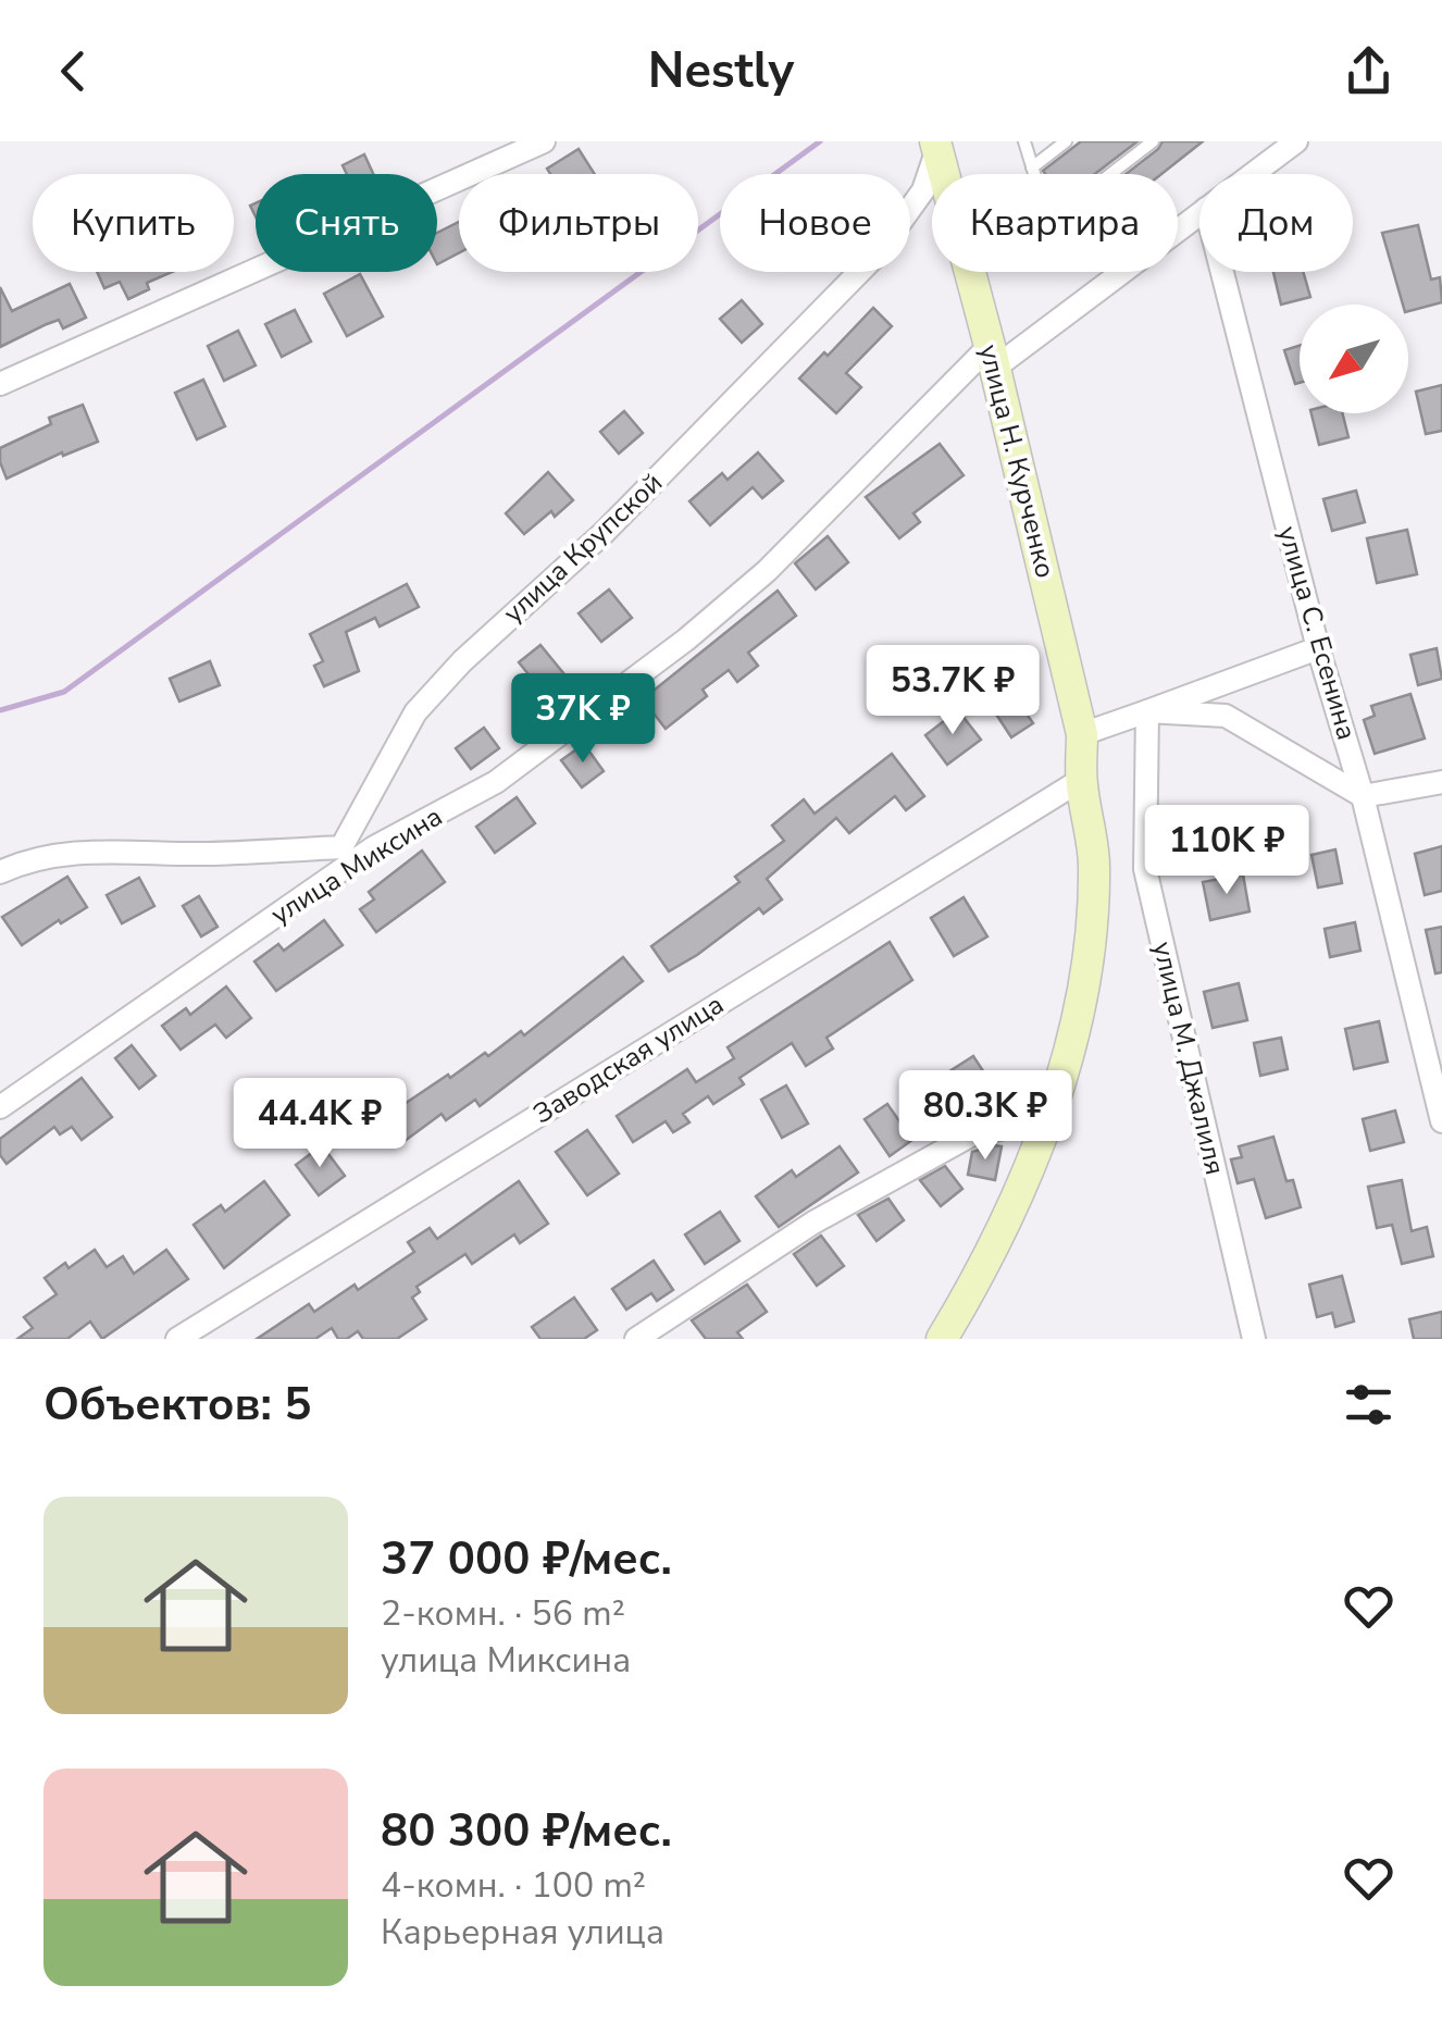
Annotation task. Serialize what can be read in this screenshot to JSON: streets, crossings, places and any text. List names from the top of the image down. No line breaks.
{"streets":{"main road":["улица Н. Курченко"],"street":["улица Крупской","улица С. Есенина","улица Миксина","улица М. Джалиля","Заводская улица"]},"crossings":[["улица Н. Курченко","улица Крупской"],["улица Н. Курченко","улица Миксина"],["улица Н. Курченко","Заводская улица"],["улица Крупской","улица Миксина"]],"north":"bottom left","page":{"header":"Nestly","chip":["Купить","Снять","Фильтры","Новое","Квартира","Дом"],"price":["53.7K ₽","37K ₽","110K ₽","80.3K ₽","44.4K ₽"],"heading":"Объектов: 5","list":[{"name":"37 000 ₽/мес.","note":"2-комн. · 56 m² · улица Миксина"},{"name":"80 300 ₽/мес.","note":"4-комн. · 100 m² · Карьерная улица"}]}}
